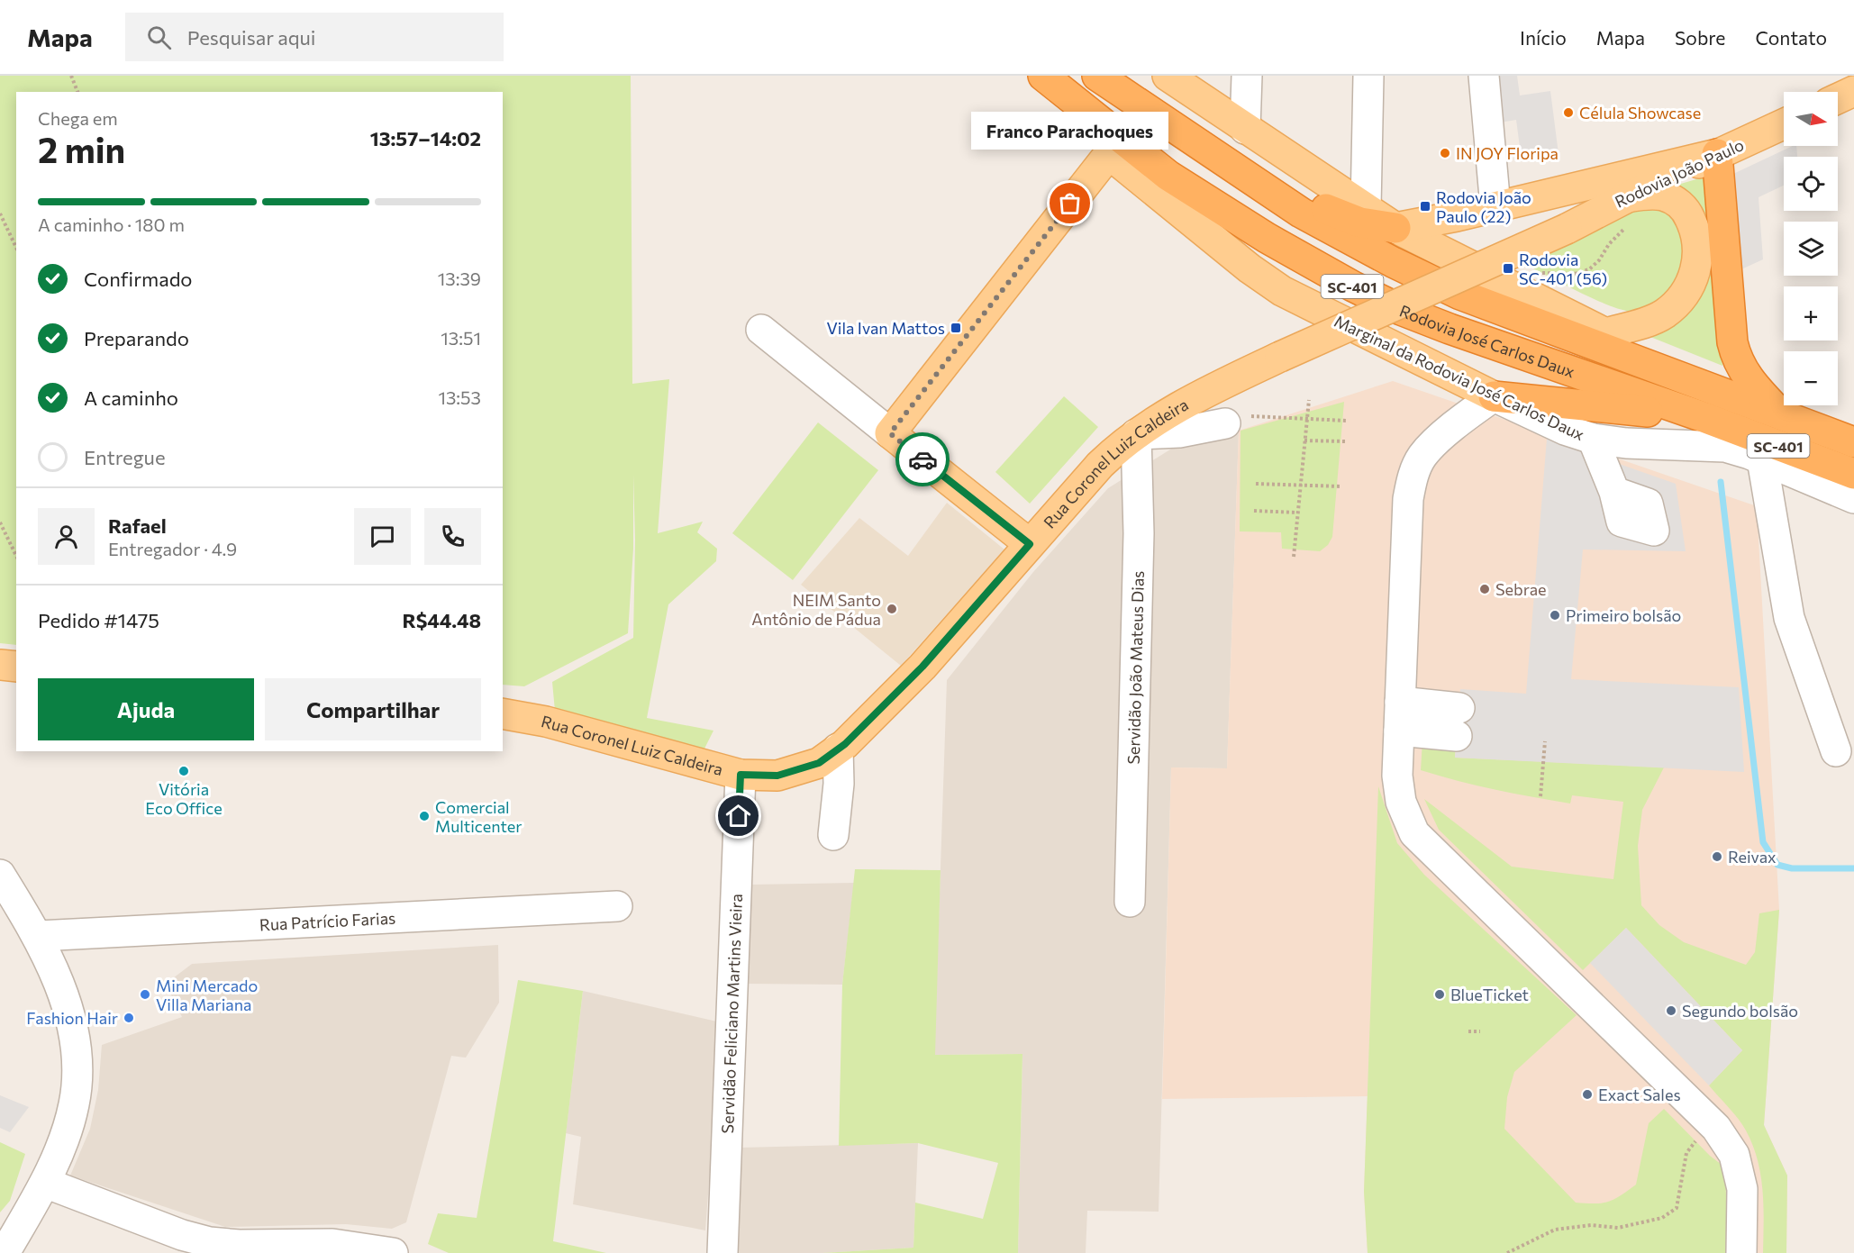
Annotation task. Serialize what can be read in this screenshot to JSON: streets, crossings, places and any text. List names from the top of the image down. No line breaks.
{"streets":{"highway":["SC-401","Rodovia José Carlos Daux"],"main road":["Rodovia João Paulo","Marginal da Rodovia José Carlos Daux","Rua Coronel Luiz Caldeira"],"street":["Servidão João Mateus Dias","Rua Patrício Farias","Servidão Feliciano Martins Vieira"]},"crossings":[["Rodovia João Paulo","Rua Coronel Luiz Caldeira"],["Rua Coronel Luiz Caldeira","Servidão João Mateus Dias"],["Rua Coronel Luiz Caldeira","Servidão Feliciano Martins Vieira"]],"places":{"other":["Célula Showcase","IN JOY Floripa","Franco Parachoques","Sebrae","NEIM Santo Antônio de Pádua","Primeiro bolsão","Vitória Eco Office","Comercial Multicenter","Reivax","Mini Mercado Villa Mariana","BlueTicket","Segundo bolsão","Fashion Hair","Exact Sales"],"transit":["Rodovia João Paulo (22)","Rodovia SC-401 (56)","Vila Ivan Mattos"]},"north":"right","page":{"header":"Mapa","search":"Pesquisar aqui","nav":["Início","Mapa","Sobre","Contato"],"map_buttons":["+","−"],"heading":["2 min","Chega em","13:57–14:02"],"panel":["Rafael","Entregador · 4.9","Pedido #1475","R$44.48"],"bubble":"Franco Parachoques","bar":"A caminho · 180 m","list":[["Confirmado","13:39"],["Preparando","13:51"],["A caminho","13:53"],"Entregue"],"buttons":["Ajuda","Compartilhar"]}}
